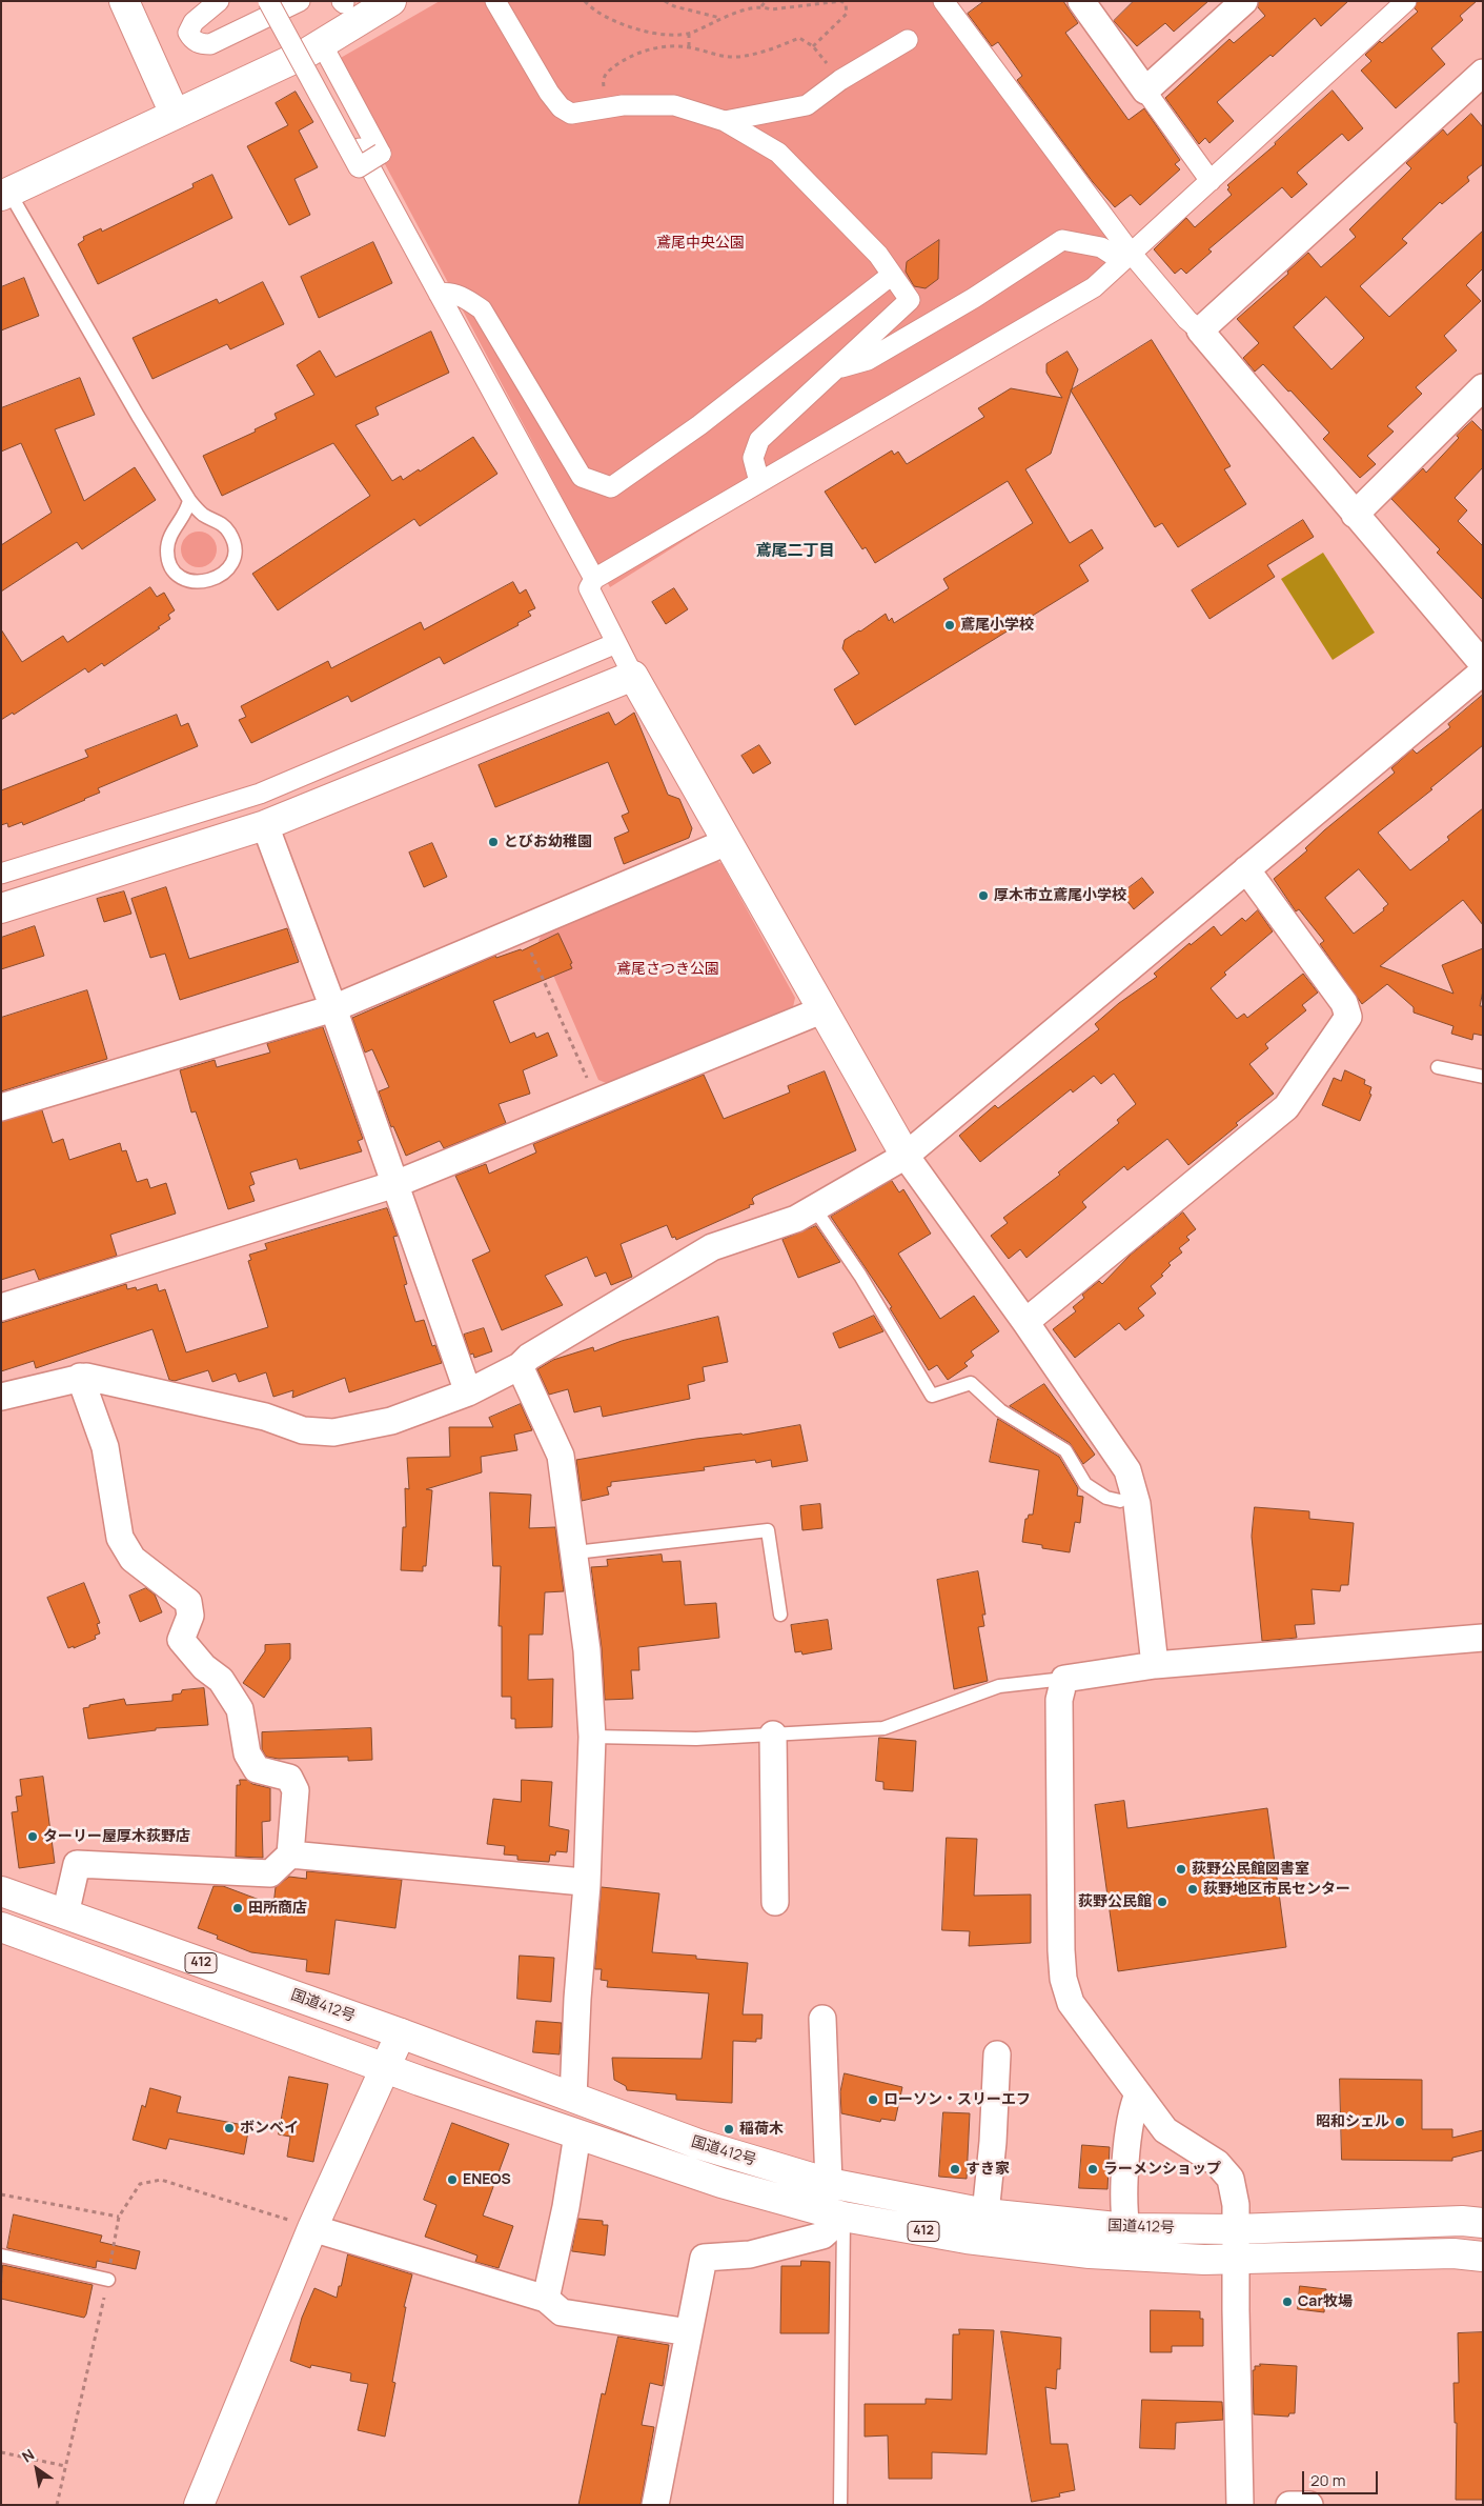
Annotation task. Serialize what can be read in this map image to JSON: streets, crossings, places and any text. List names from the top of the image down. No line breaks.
{"streets":{"main road":["412","国道412号"]},"districts":["鳶尾二丁目"],"parks":["鳶尾中央公園","鳶尾さつき公園"],"places":["鳶尾小学校","とびお幼稚園","厚木市立鳶尾小学校","ターリー屋厚木荻野店","荻野公民館図書室","荻野地区市民センター","荻野公民館","田所商店","ローソン・スリーエフ","昭和シェル","ボンベイ","稲荷木","すき家","ラーメンショップ","ENEOS","Car牧場"],"scale_bar":"20 m","north":"top left"}
